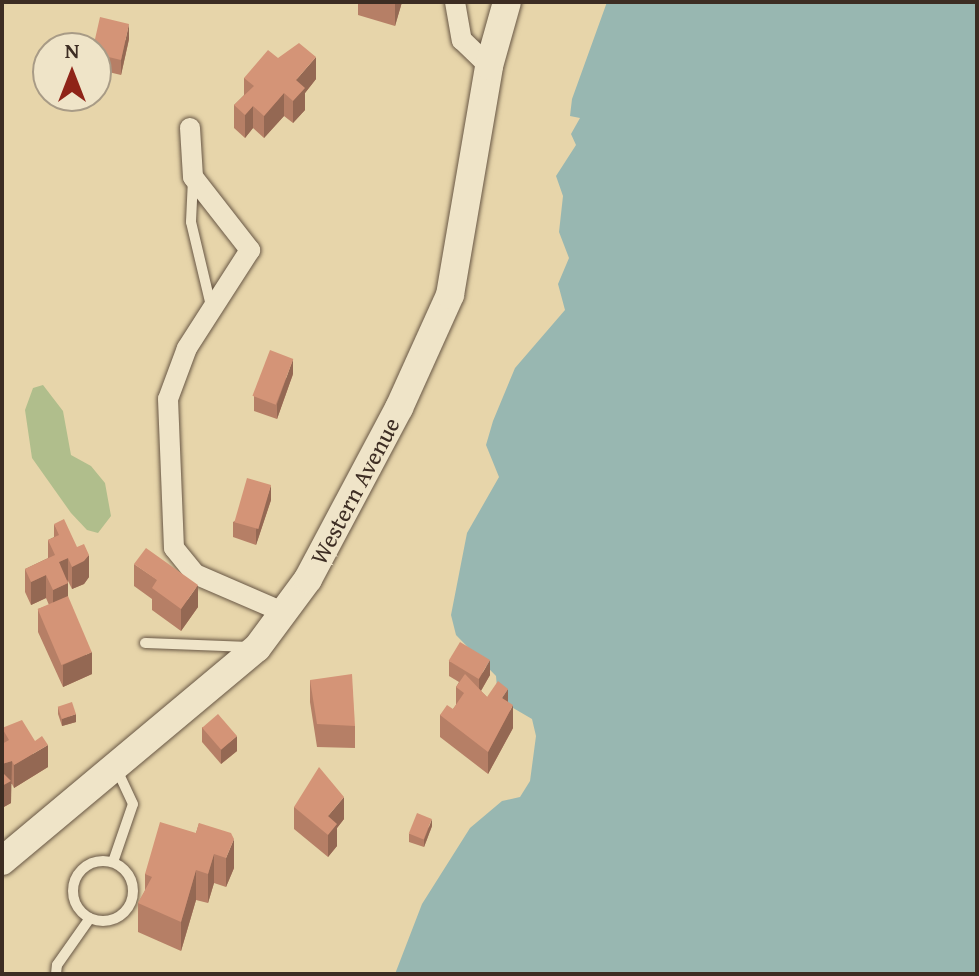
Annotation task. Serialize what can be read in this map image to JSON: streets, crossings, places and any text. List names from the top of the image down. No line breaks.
{"streets":{"main road":["Western Avenue"]},"north":"top"}
